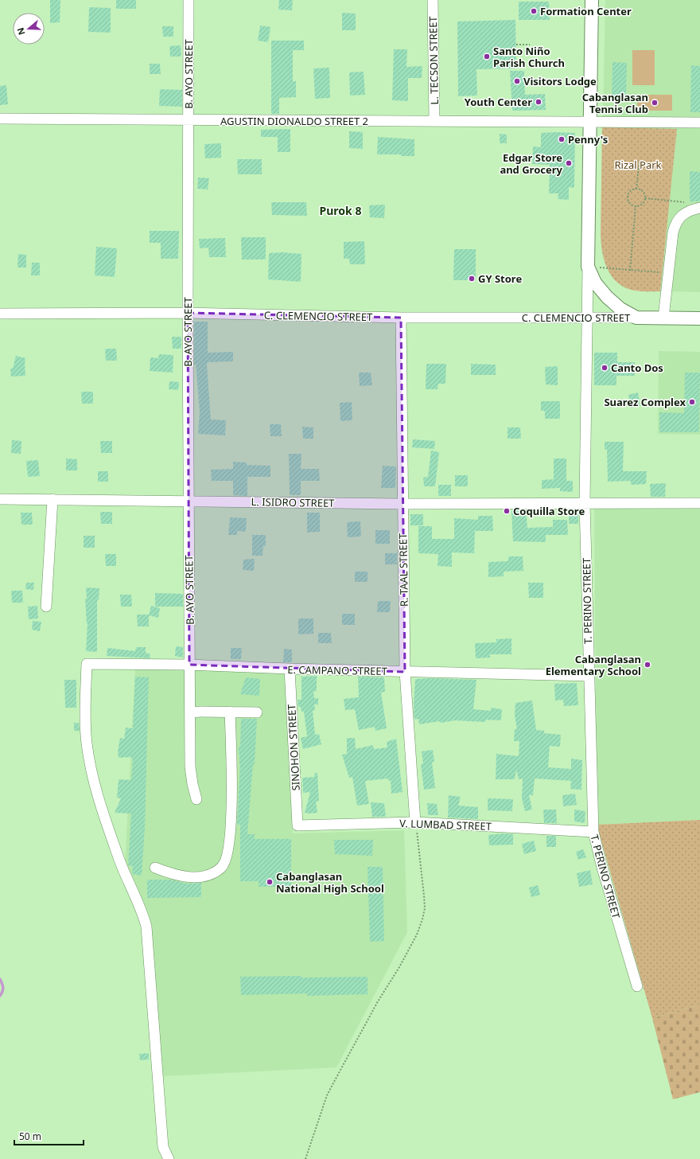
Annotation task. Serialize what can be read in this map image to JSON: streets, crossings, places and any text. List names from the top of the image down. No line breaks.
{"streets":{"street":["L. TECSON STREET","B. AYO STREET","AGUSTIN DIONALDO STREET 2","C. CLEMENCIO STREET","L. ISIDRO STREET","R. TAAL STREET","T. PERINO STREET","E. CAMPANO STREET","SINOHON STREET","V. LUMBAD STREET"]},"crossings":[["L. TECSON STREET","AGUSTIN DIONALDO STREET 2"],["B. AYO STREET","AGUSTIN DIONALDO STREET 2"],["B. AYO STREET","C. CLEMENCIO STREET"],["B. AYO STREET","L. ISIDRO STREET"],["B. AYO STREET","E. CAMPANO STREET"],["C. CLEMENCIO STREET","R. TAAL STREET"],["C. CLEMENCIO STREET","T. PERINO STREET"],["L. ISIDRO STREET","R. TAAL STREET"],["L. ISIDRO STREET","T. PERINO STREET"],["R. TAAL STREET","E. CAMPANO STREET"],["R. TAAL STREET","V. LUMBAD STREET"],["T. PERINO STREET","E. CAMPANO STREET"],["T. PERINO STREET","V. LUMBAD STREET"],["E. CAMPANO STREET","SINOHON STREET"],["SINOHON STREET","V. LUMBAD STREET"]],"districts":["Purok 8"],"parks":["Rizal Park"],"places":["Formation Center","Santo Niño Parish Church","Visitors Lodge","Youth Center","Cabanglasan Tennis Club","Penny's","Edgar Store and Grocery","GY Store","Canto Dos","Suarez Complex","Coquilla Store","Cabanglasan Elementary School","Cabanglasan National High School"],"scale_bar":"50 m","north":"left"}
